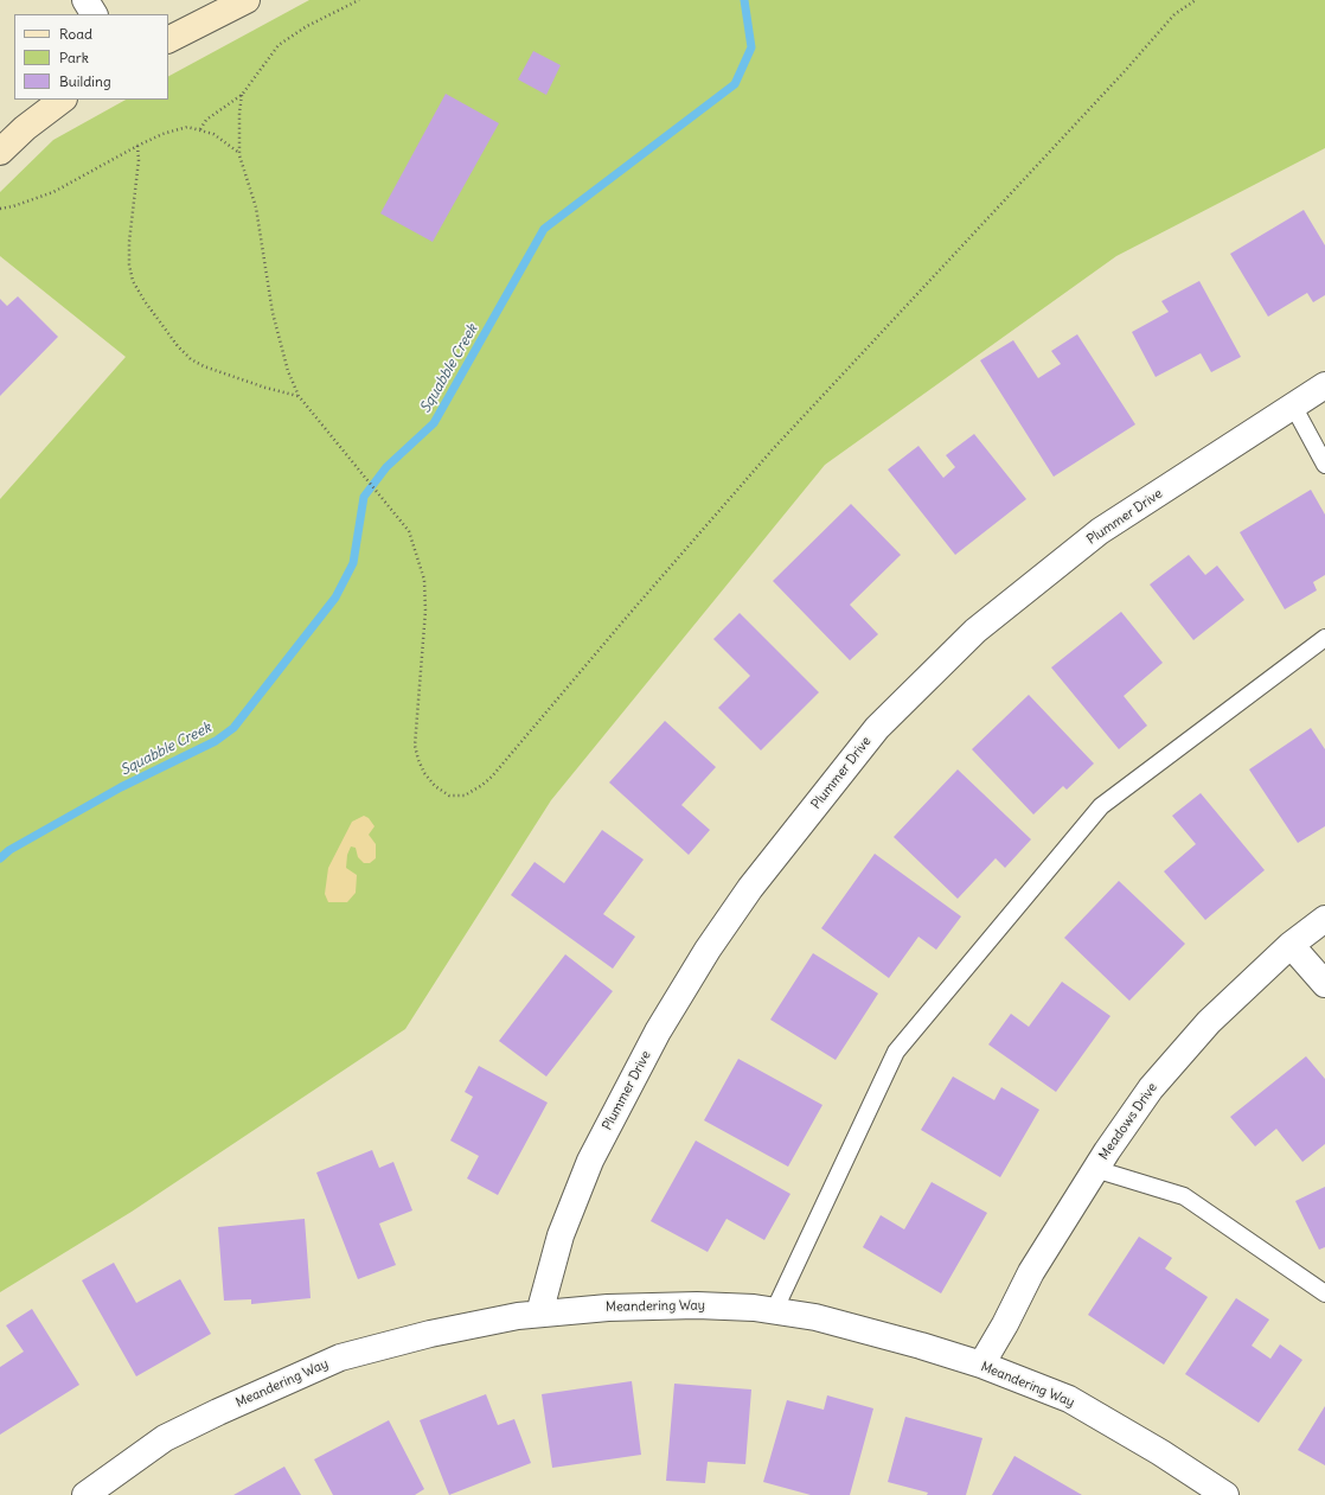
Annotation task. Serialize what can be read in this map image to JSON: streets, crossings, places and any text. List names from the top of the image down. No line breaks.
{"streets":{"street":["Plummer Drive","Meadows Drive","Meandering Way"]},"crossings":[["Plummer Drive","Meandering Way"],["Meadows Drive","Meandering Way"]],"water":["Squabble Creek"],"legend":["Road","Park","Building"]}
